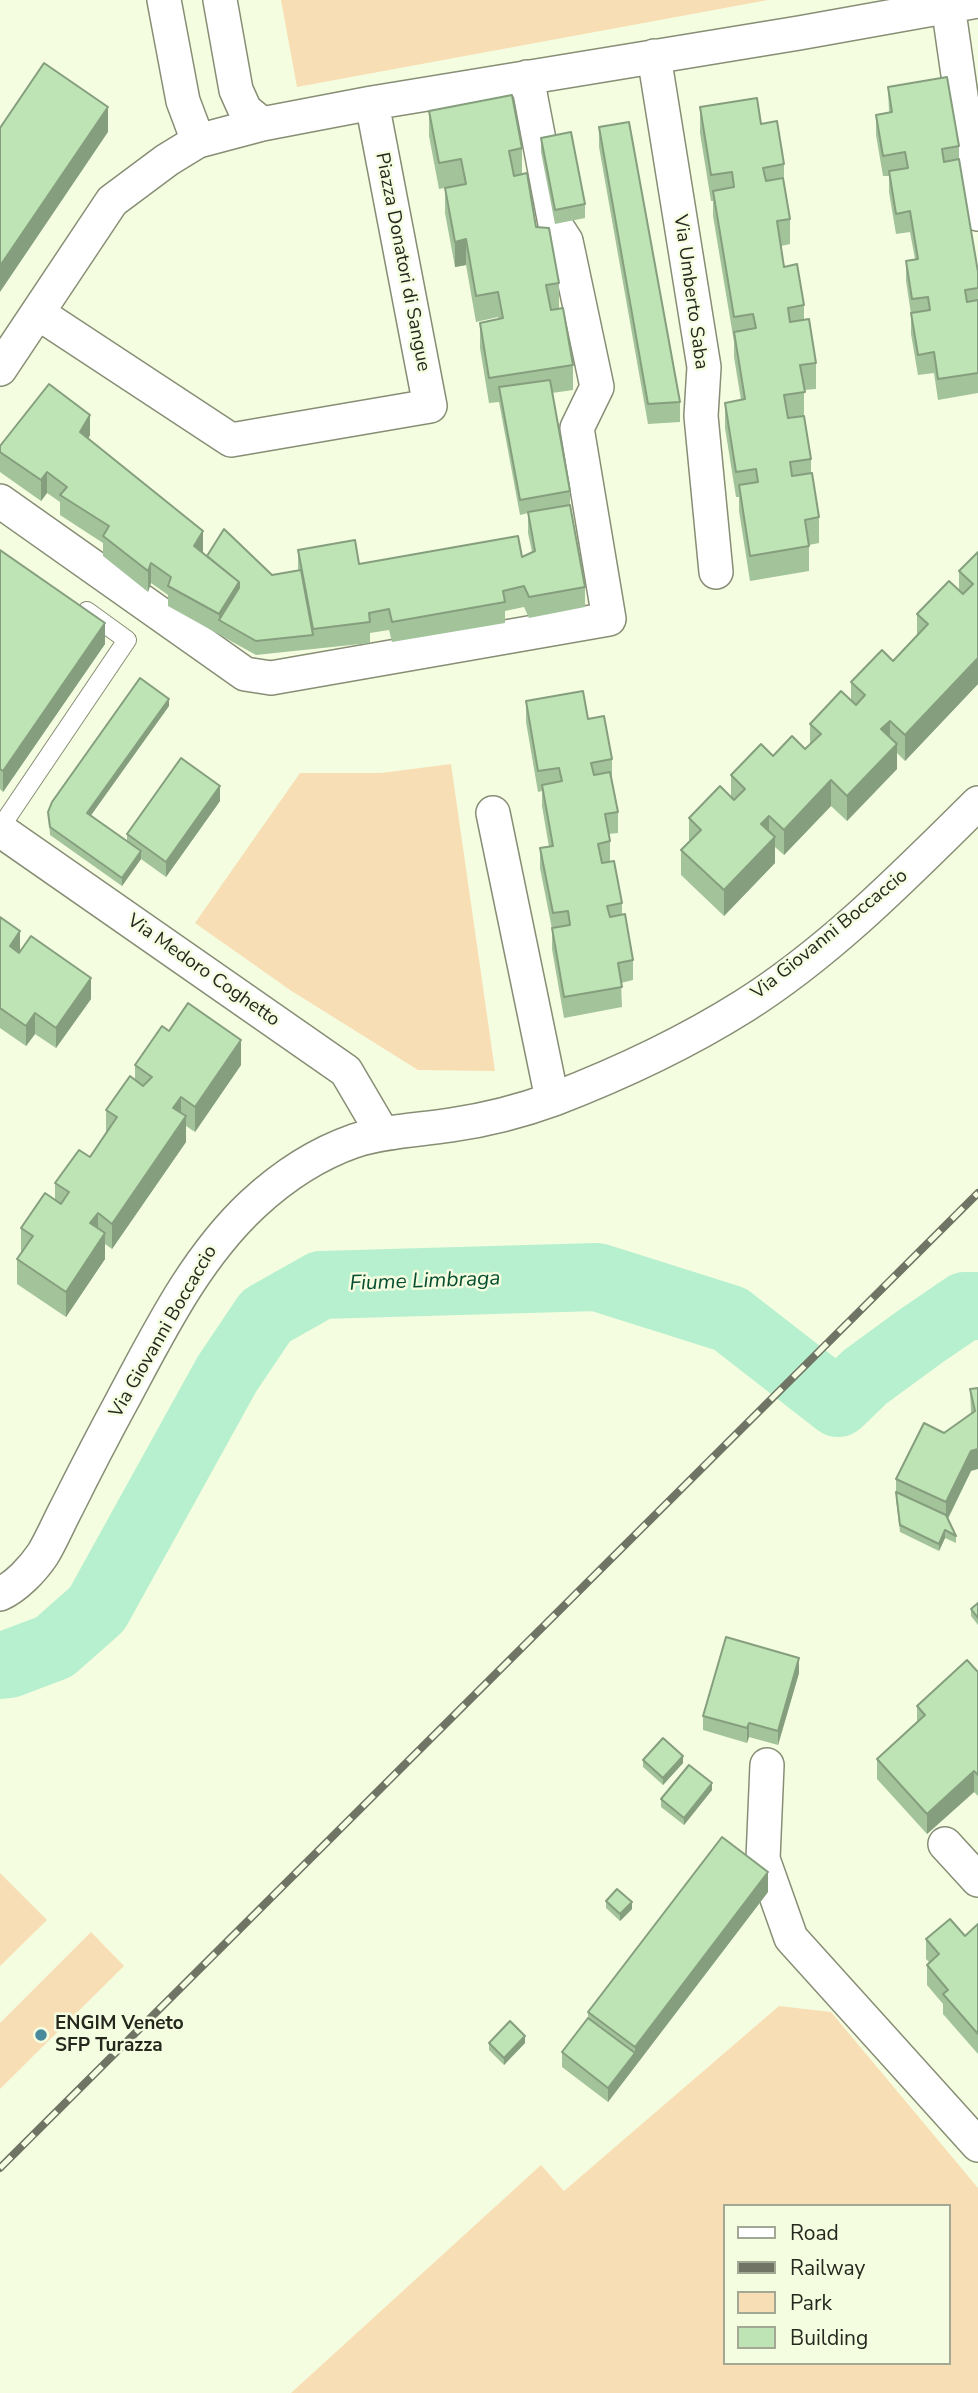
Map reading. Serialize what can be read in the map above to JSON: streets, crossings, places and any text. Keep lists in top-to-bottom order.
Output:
{
  "streets": {
    "street": [
      "Piazza Donatori di Sangue",
      "Via Umberto Saba",
      "Via Giovanni Boccaccio",
      "Via Medoro Coghetto"
    ]
  },
  "crossings": [
    ["Via Giovanni Boccaccio", "Via Medoro Coghetto"]
  ],
  "water": ["Fiume Limbraga"],
  "places": ["ENGIM Veneto SFP Turazza"],
  "legend": [
    "Road",
    "Railway",
    "Park",
    "Building"
  ]
}
